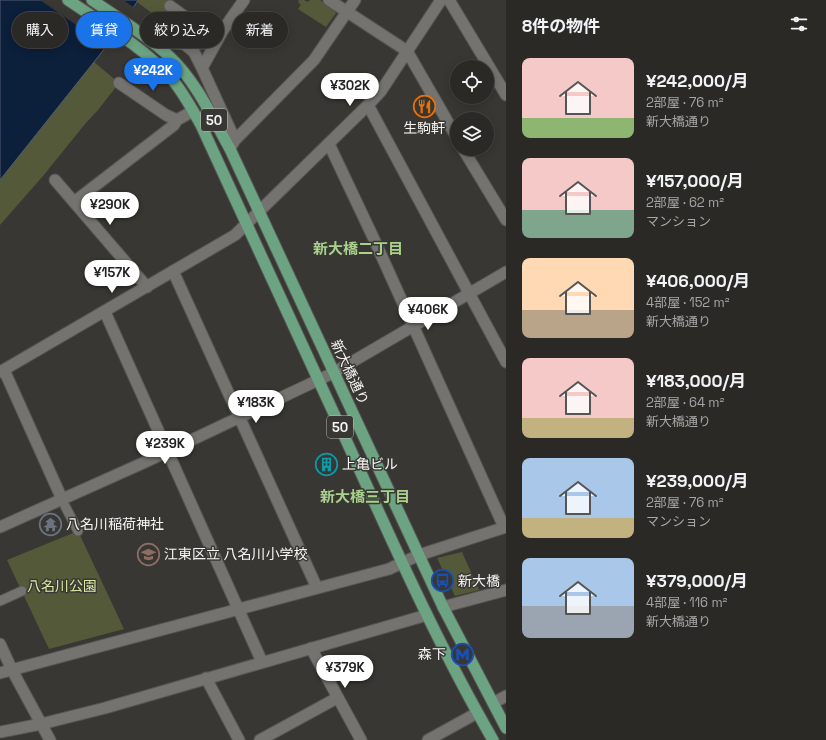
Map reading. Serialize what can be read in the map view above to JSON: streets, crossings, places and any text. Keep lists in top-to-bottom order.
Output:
{
  "streets": {
    "main road": ["50", "新大橋通り"]
  },
  "districts": ["新大橋二丁目", "新大橋三丁目"],
  "parks": ["八名川公園"],
  "places": {
    "restaurant": ["生駒軒"],
    "building": ["上亀ビル"],
    "temple": ["八名川稲荷神社"],
    "school or university": ["江東区立 八名川小学校"],
    "bus stop": ["新大橋"],
    "metro station": ["森下"]
  },
  "page": {
    "heading": "8件の物件",
    "chip": [
      "購入",
      "賃貸",
      "絞り込み",
      "新着"
    ],
    "list": [
      {
        "name": "¥242,000/月",
        "note": "2部屋 · 76 m² · 新大橋通り"
      },
      {
        "name": "¥157,000/月",
        "note": "2部屋 · 62 m² · マンション"
      },
      {
        "name": "¥406,000/月",
        "note": "4部屋 · 152 m² · 新大橋通り"
      },
      {
        "name": "¥183,000/月",
        "note": "2部屋 · 64 m² · 新大橋通り"
      },
      {
        "name": "¥239,000/月",
        "note": "2部屋 · 76 m² · マンション"
      },
      {
        "name": "¥379,000/月",
        "note": "4部屋 · 116 m² · 新大橋通り"
      }
    ],
    "price": [
      "¥242K",
      "¥302K",
      "¥290K",
      "¥157K",
      "¥406K",
      "¥183K",
      "¥239K",
      "¥379K"
    ]
  }
}
